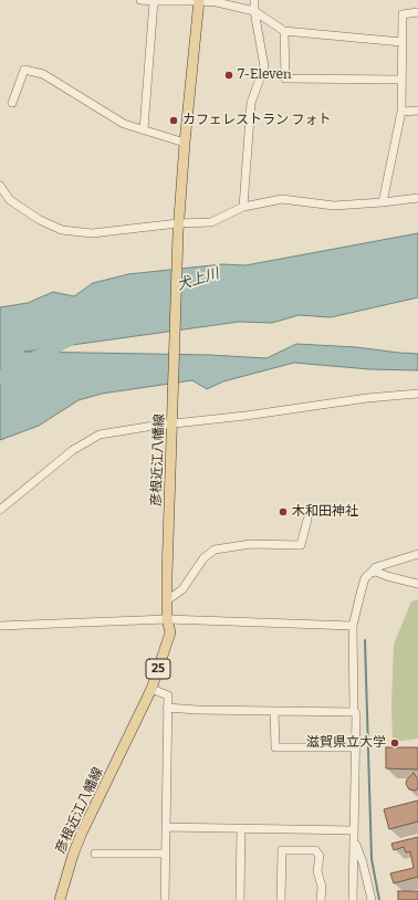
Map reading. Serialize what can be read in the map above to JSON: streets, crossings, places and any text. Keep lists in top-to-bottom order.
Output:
{
  "streets": {
    "main road": ["彦根近江八幡線", "25"]
  },
  "water": ["犬上川"],
  "places": [
    "7-Eleven",
    "カフェレストラン フォト",
    "木和田神社",
    "滋賀県立大学"
  ]
}
